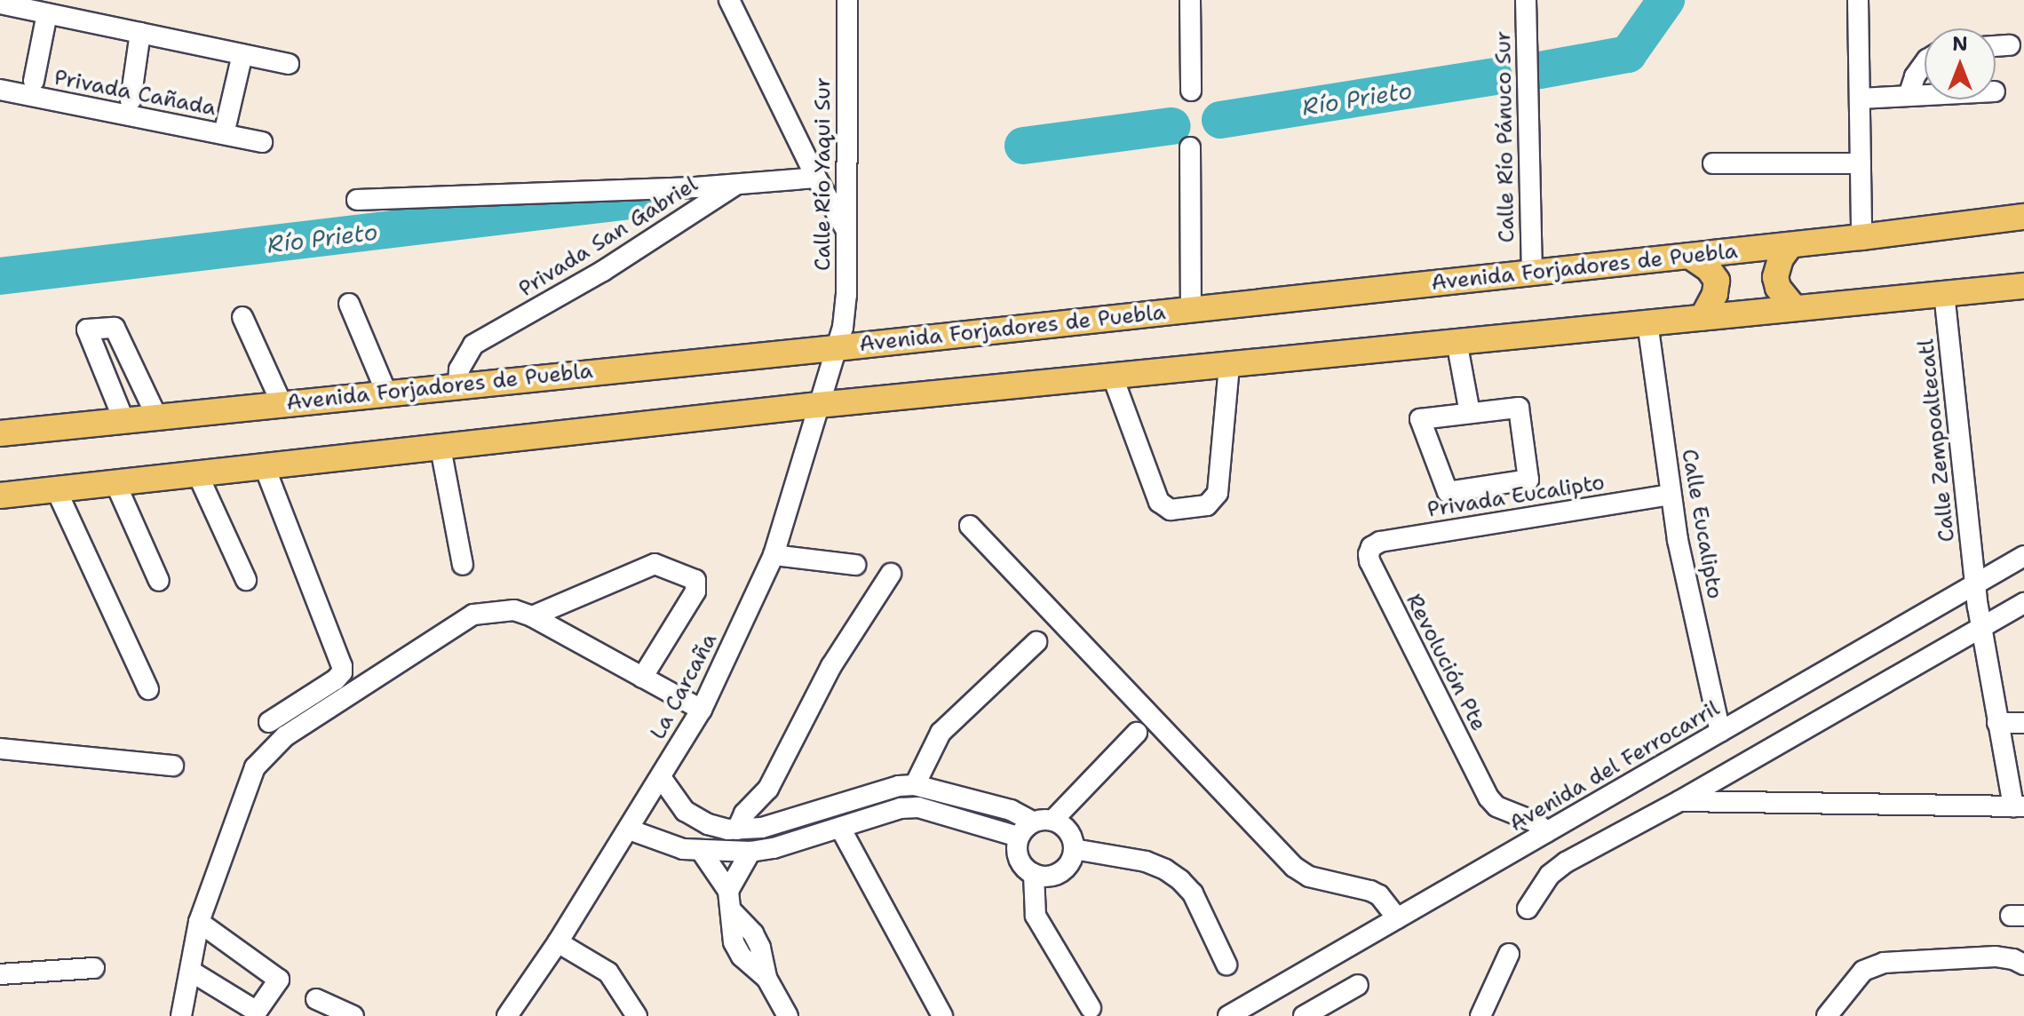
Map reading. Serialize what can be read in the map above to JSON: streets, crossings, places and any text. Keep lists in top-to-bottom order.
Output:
{
  "streets": {
    "main road": ["Avenida Forjadores de Puebla"],
    "street": [
      "Privada Cañada",
      "Calle Río Pánuco Sur",
      "Calle Río Yaqui Sur",
      "Privada San Gabriel",
      "Calle Zempoaltecatl",
      "Privada Eucalipto",
      "Calle Eucalipto",
      "Revolución Pte",
      "La Carcaña",
      "Avenida del Ferrocarril"
    ]
  },
  "crossings": [
    ["Calle Río Pánuco Sur", "Avenida Forjadores de Puebla"],
    ["Calle Río Yaqui Sur", "Avenida Forjadores de Puebla"],
    ["Calle Río Yaqui Sur", "La Carcaña"],
    ["Privada San Gabriel", "Avenida Forjadores de Puebla"],
    ["Avenida Forjadores de Puebla", "La Carcaña"],
    ["Calle Zempoaltecatl", "Avenida del Ferrocarril"],
    ["Privada Eucalipto", "Calle Eucalipto"],
    ["Privada Eucalipto", "Revolución Pte"],
    ["Calle Eucalipto", "Avenida del Ferrocarril"],
    ["Revolución Pte", "Avenida del Ferrocarril"]
  ],
  "water": ["Río Prieto"],
  "north": "top"
}
